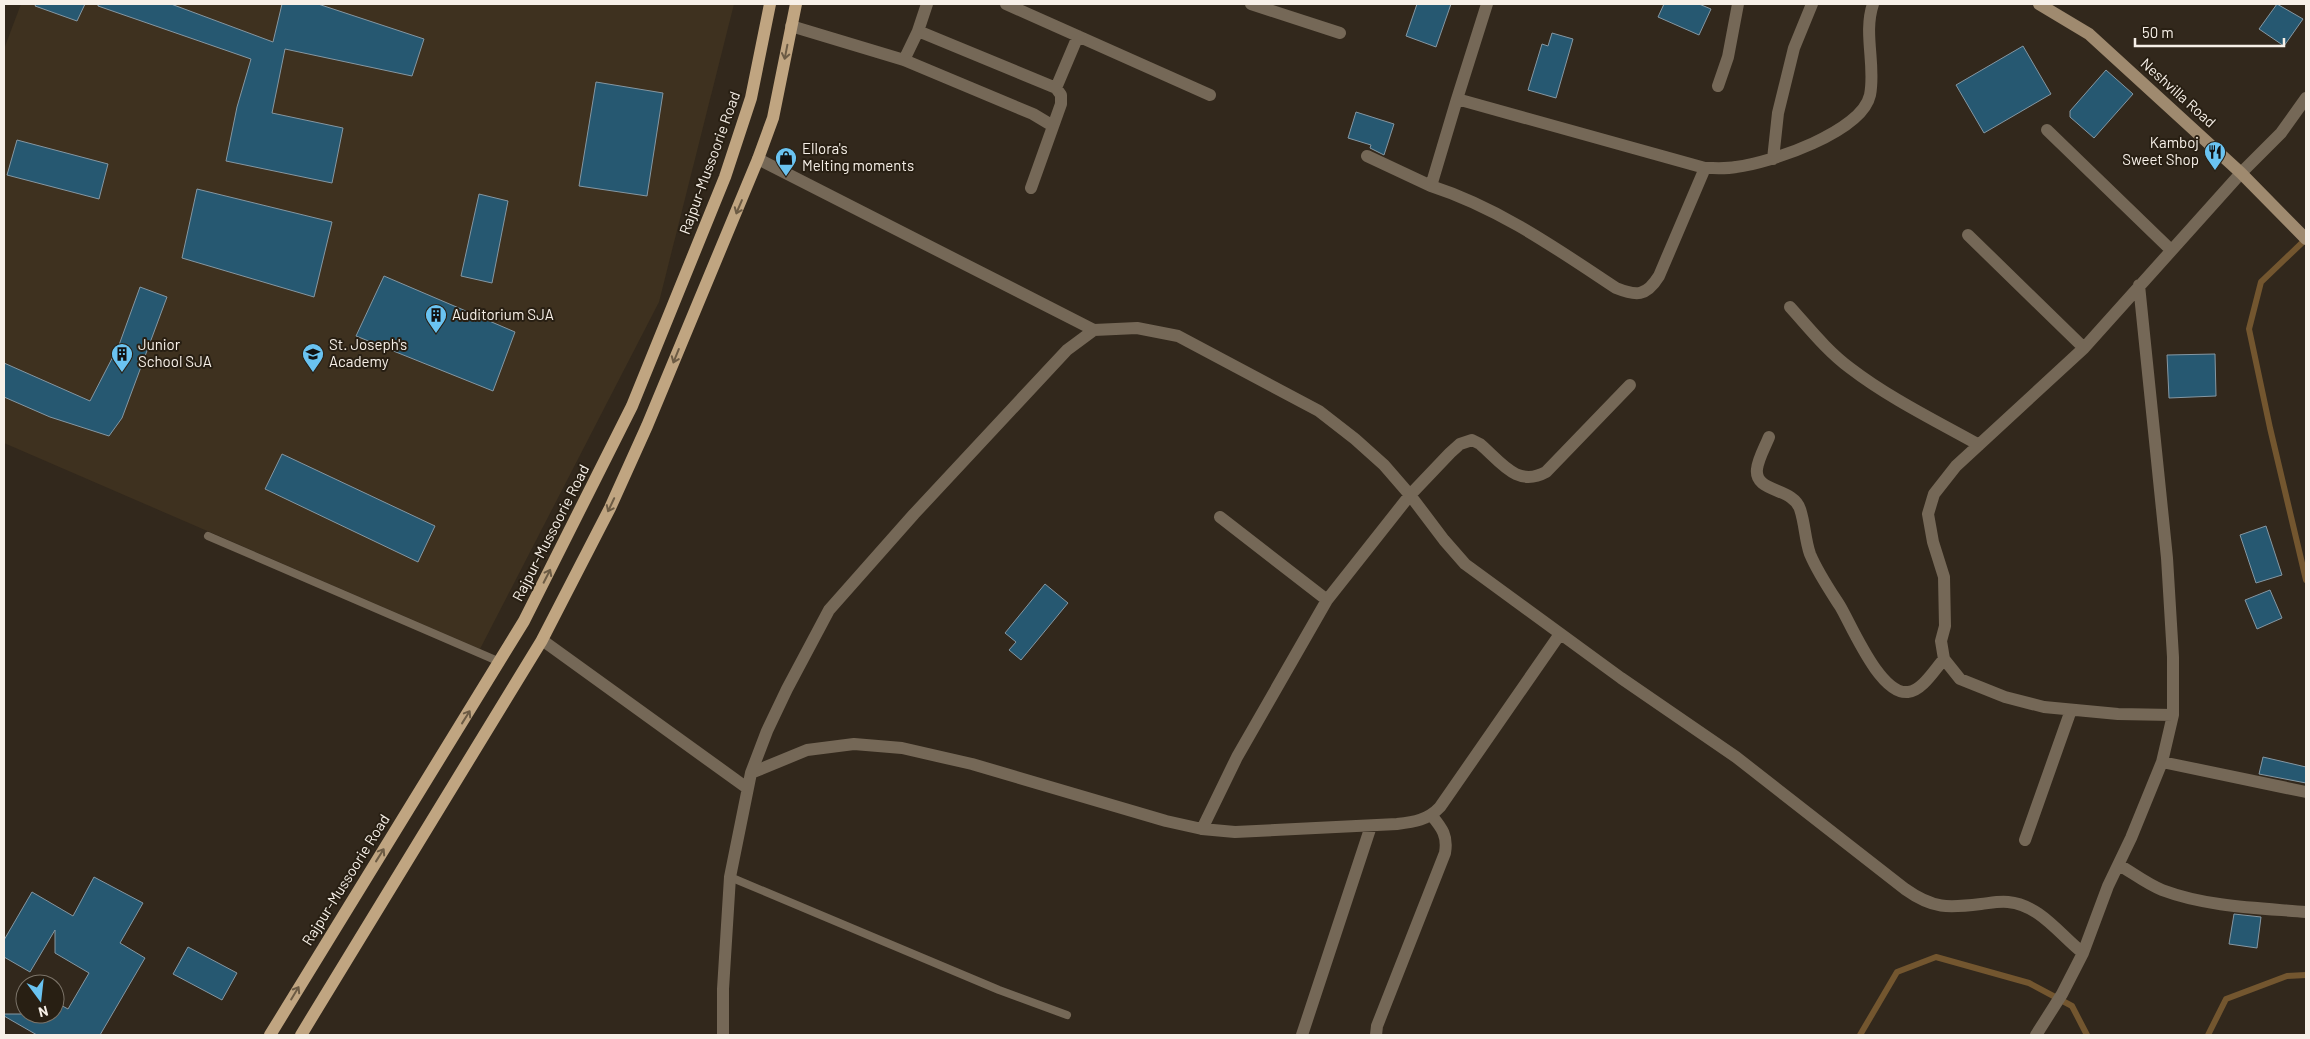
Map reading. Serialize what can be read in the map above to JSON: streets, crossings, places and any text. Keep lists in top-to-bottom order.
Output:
{
  "streets": {
    "main road": ["Rajpur-Mussoorie Road"],
    "street": ["Neshvilla Road"]
  },
  "places": {
    "restaurant": ["Kamboj Sweet Shop"],
    "shop": ["Ellora's Melting moments"],
    "building": ["Auditorium SJA", "Junior School SJA"],
    "school or university": ["St. Joseph's Academy"]
  },
  "scale_bar": "50 m",
  "north": "bottom"
}
